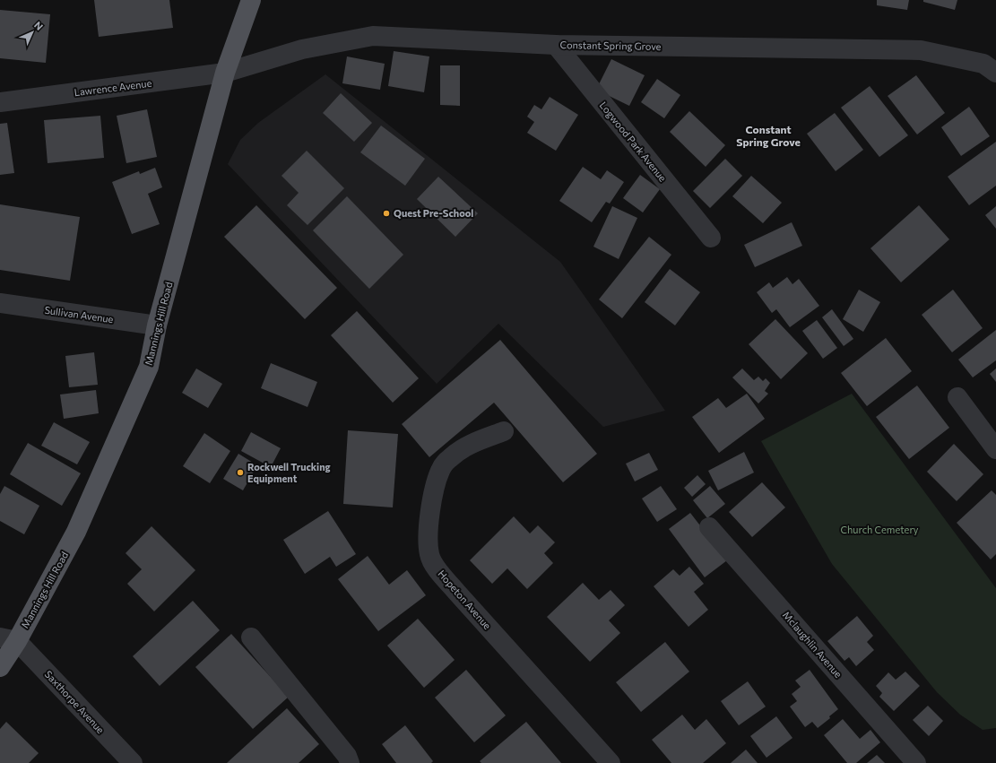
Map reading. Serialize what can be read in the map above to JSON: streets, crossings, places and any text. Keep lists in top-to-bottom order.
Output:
{
  "streets": {
    "main road": ["Mannings Hill Road"],
    "street": [
      "Constant Spring Grove",
      "Lawrence Avenue",
      "Logwood Park Avenue",
      "Sullivan Avenue",
      "Hopeton Avenue",
      "Mclaughlin Avenue",
      "Saxthorpe Avenue"
    ]
  },
  "crossings": [
    ["Constant Spring Grove", "Lawrence Avenue"],
    ["Constant Spring Grove", "Logwood Park Avenue"],
    ["Constant Spring Grove", "Mannings Hill Road"],
    ["Lawrence Avenue", "Mannings Hill Road"],
    ["Sullivan Avenue", "Mannings Hill Road"],
    ["Mannings Hill Road", "Saxthorpe Avenue"]
  ],
  "districts": ["Constant Spring Grove"],
  "parks": ["Church Cemetery"],
  "places": ["Quest Pre-School", "Rockwell Trucking Equipment"],
  "north": "top right"
}
